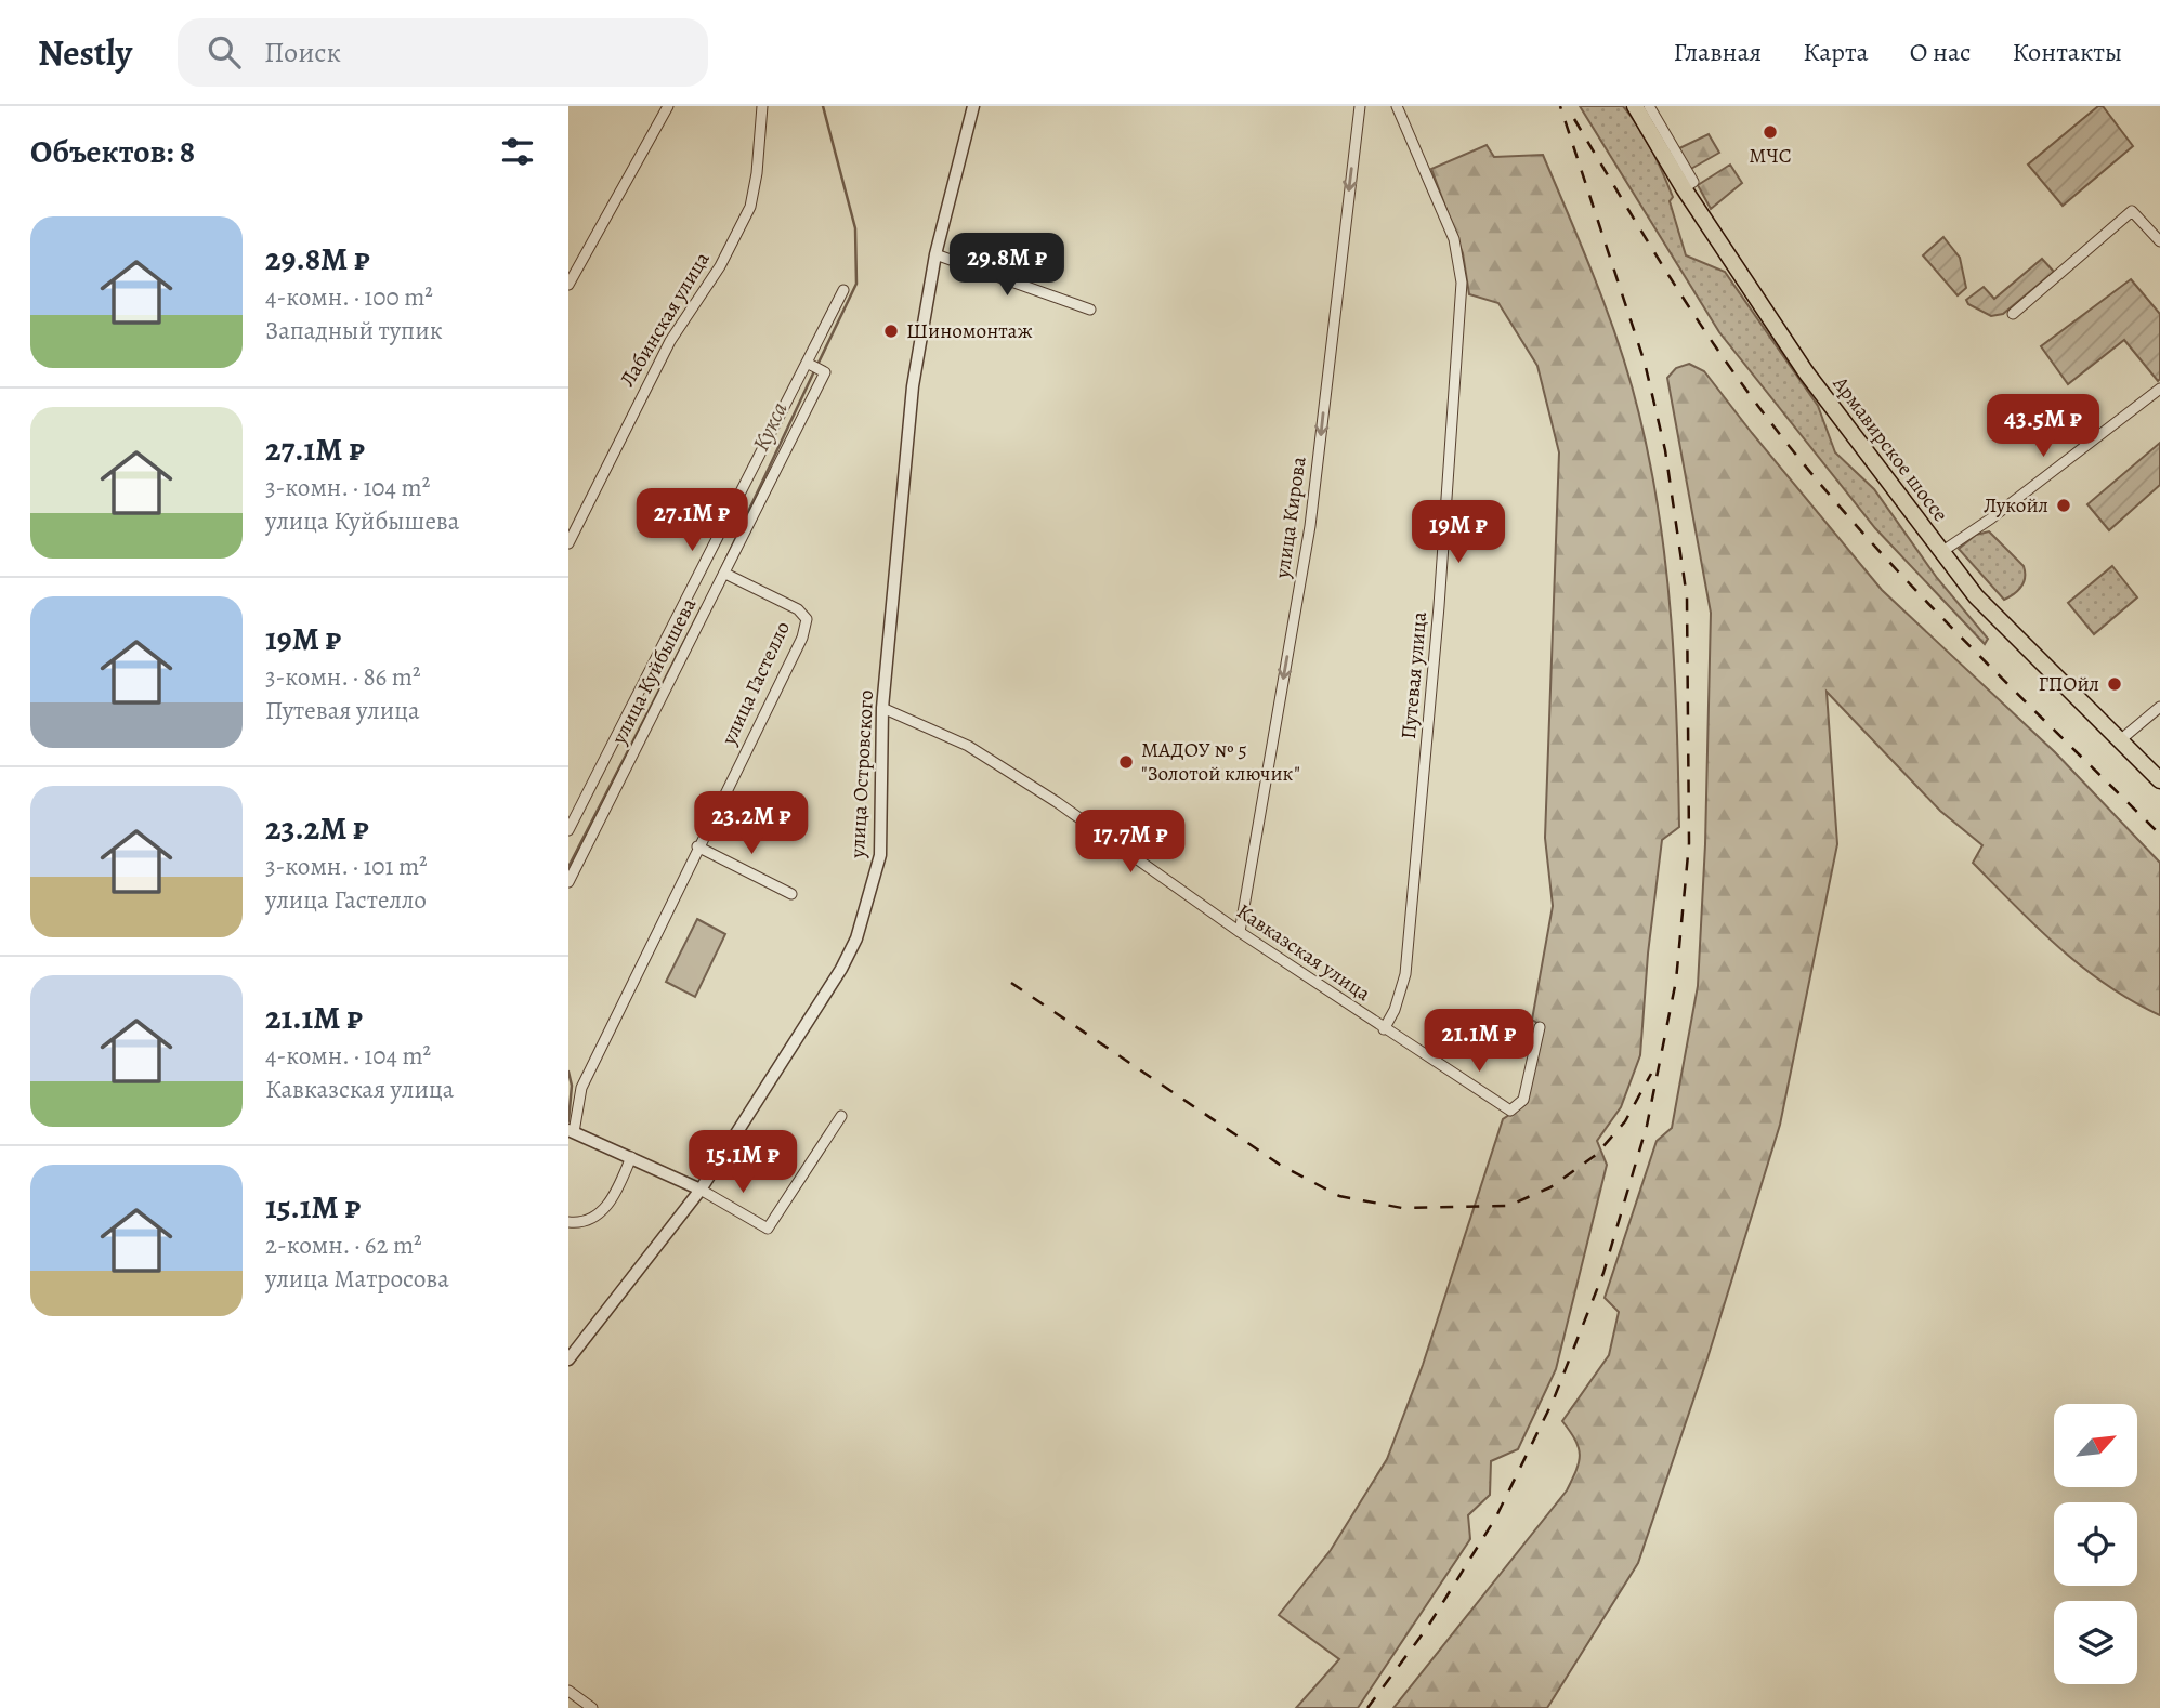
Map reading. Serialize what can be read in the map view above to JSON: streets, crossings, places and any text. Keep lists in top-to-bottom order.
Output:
{
  "streets": {
    "main road": ["Армавирское шоссе"],
    "street": [
      "Лабинская улица",
      "улица Кирова",
      "улица Куйбышева",
      "Путевая улица",
      "улица Гастелло",
      "улица Островского",
      "Кавказская улица"
    ]
  },
  "crossings": [
    ["улица Кирова", "Кавказская улица"],
    ["улица Куйбышева", "улица Гастелло"],
    ["Путевая улица", "Кавказская улица"],
    ["улица Островского", "Кавказская улица"]
  ],
  "one_way": ["улица Кирова"],
  "water": ["Кукса"],
  "places": [
    "МЧС",
    "Шиномонтаж",
    "Лукойл",
    "ГПОйл",
    "МАДОУ № 5 \"Золотой ключик\""
  ],
  "north": "top right",
  "page": {
    "header": "Nestly",
    "search": "Поиск",
    "nav": [
      "Главная",
      "Карта",
      "О нас",
      "Контакты"
    ],
    "heading": "Объектов: 8",
    "list": [
      {
        "name": "29.8M ₽",
        "note": "4-комн. · 100 m² · Западный тупик"
      },
      {
        "name": "27.1M ₽",
        "note": "3-комн. · 104 m² · улица Куйбышева"
      },
      {
        "name": "19M ₽",
        "note": "3-комн. · 86 m² · Путевая улица"
      },
      {
        "name": "23.2M ₽",
        "note": "3-комн. · 101 m² · улица Гастелло"
      },
      {
        "name": "21.1M ₽",
        "note": "4-комн. · 104 m² · Кавказская улица"
      },
      {
        "name": "15.1M ₽",
        "note": "2-комн. · 62 m² · улица Матросова"
      }
    ],
    "price": [
      "29.8M ₽",
      "43.5M ₽",
      "27.1M ₽",
      "19M ₽",
      "23.2M ₽",
      "17.7M ₽",
      "21.1M ₽",
      "15.1M ₽"
    ]
  }
}
